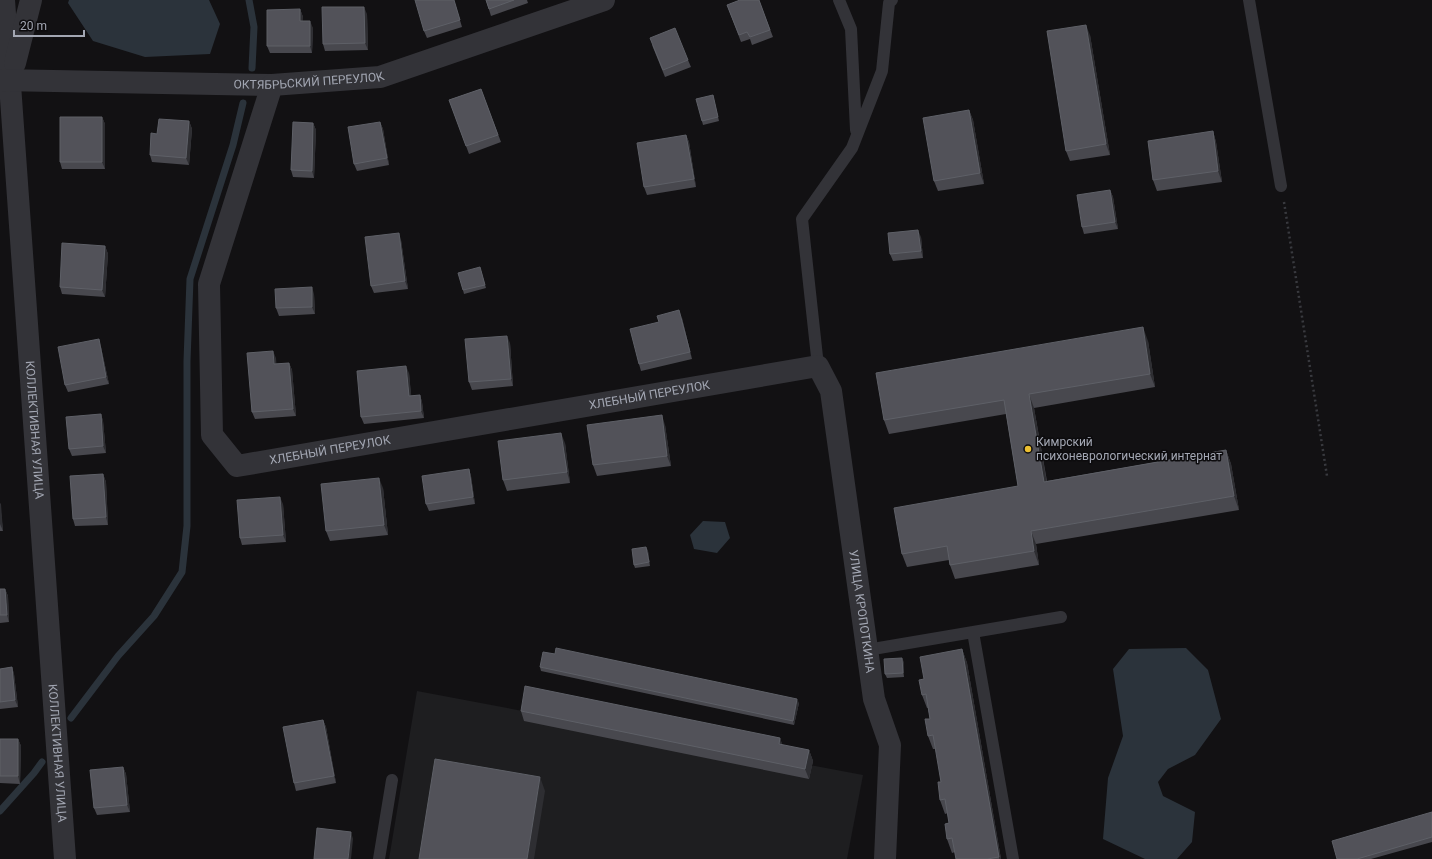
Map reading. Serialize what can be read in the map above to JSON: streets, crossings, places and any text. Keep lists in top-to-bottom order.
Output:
{
  "streets": {
    "street": [
      "ОКТЯБРЬСКИЙ ПЕРЕУЛОК",
      "ХЛЕБНЫЙ ПЕРЕУЛОК",
      "КОЛЛЕКТИВНАЯ УЛИЦА",
      "УЛИЦА КРОПОТКИНА"
    ]
  },
  "crossings": [
    ["ОКТЯБРЬСКИЙ ПЕРЕУЛОК", "ХЛЕБНЫЙ ПЕРЕУЛОК"],
    ["ОКТЯБРЬСКИЙ ПЕРЕУЛОК", "КОЛЛЕКТИВНАЯ УЛИЦА"],
    ["ХЛЕБНЫЙ ПЕРЕУЛОК", "УЛИЦА КРОПОТКИНА"]
  ],
  "places": ["Кимрский психоневрологический интернат"],
  "scale_bar": "20 m"
}
